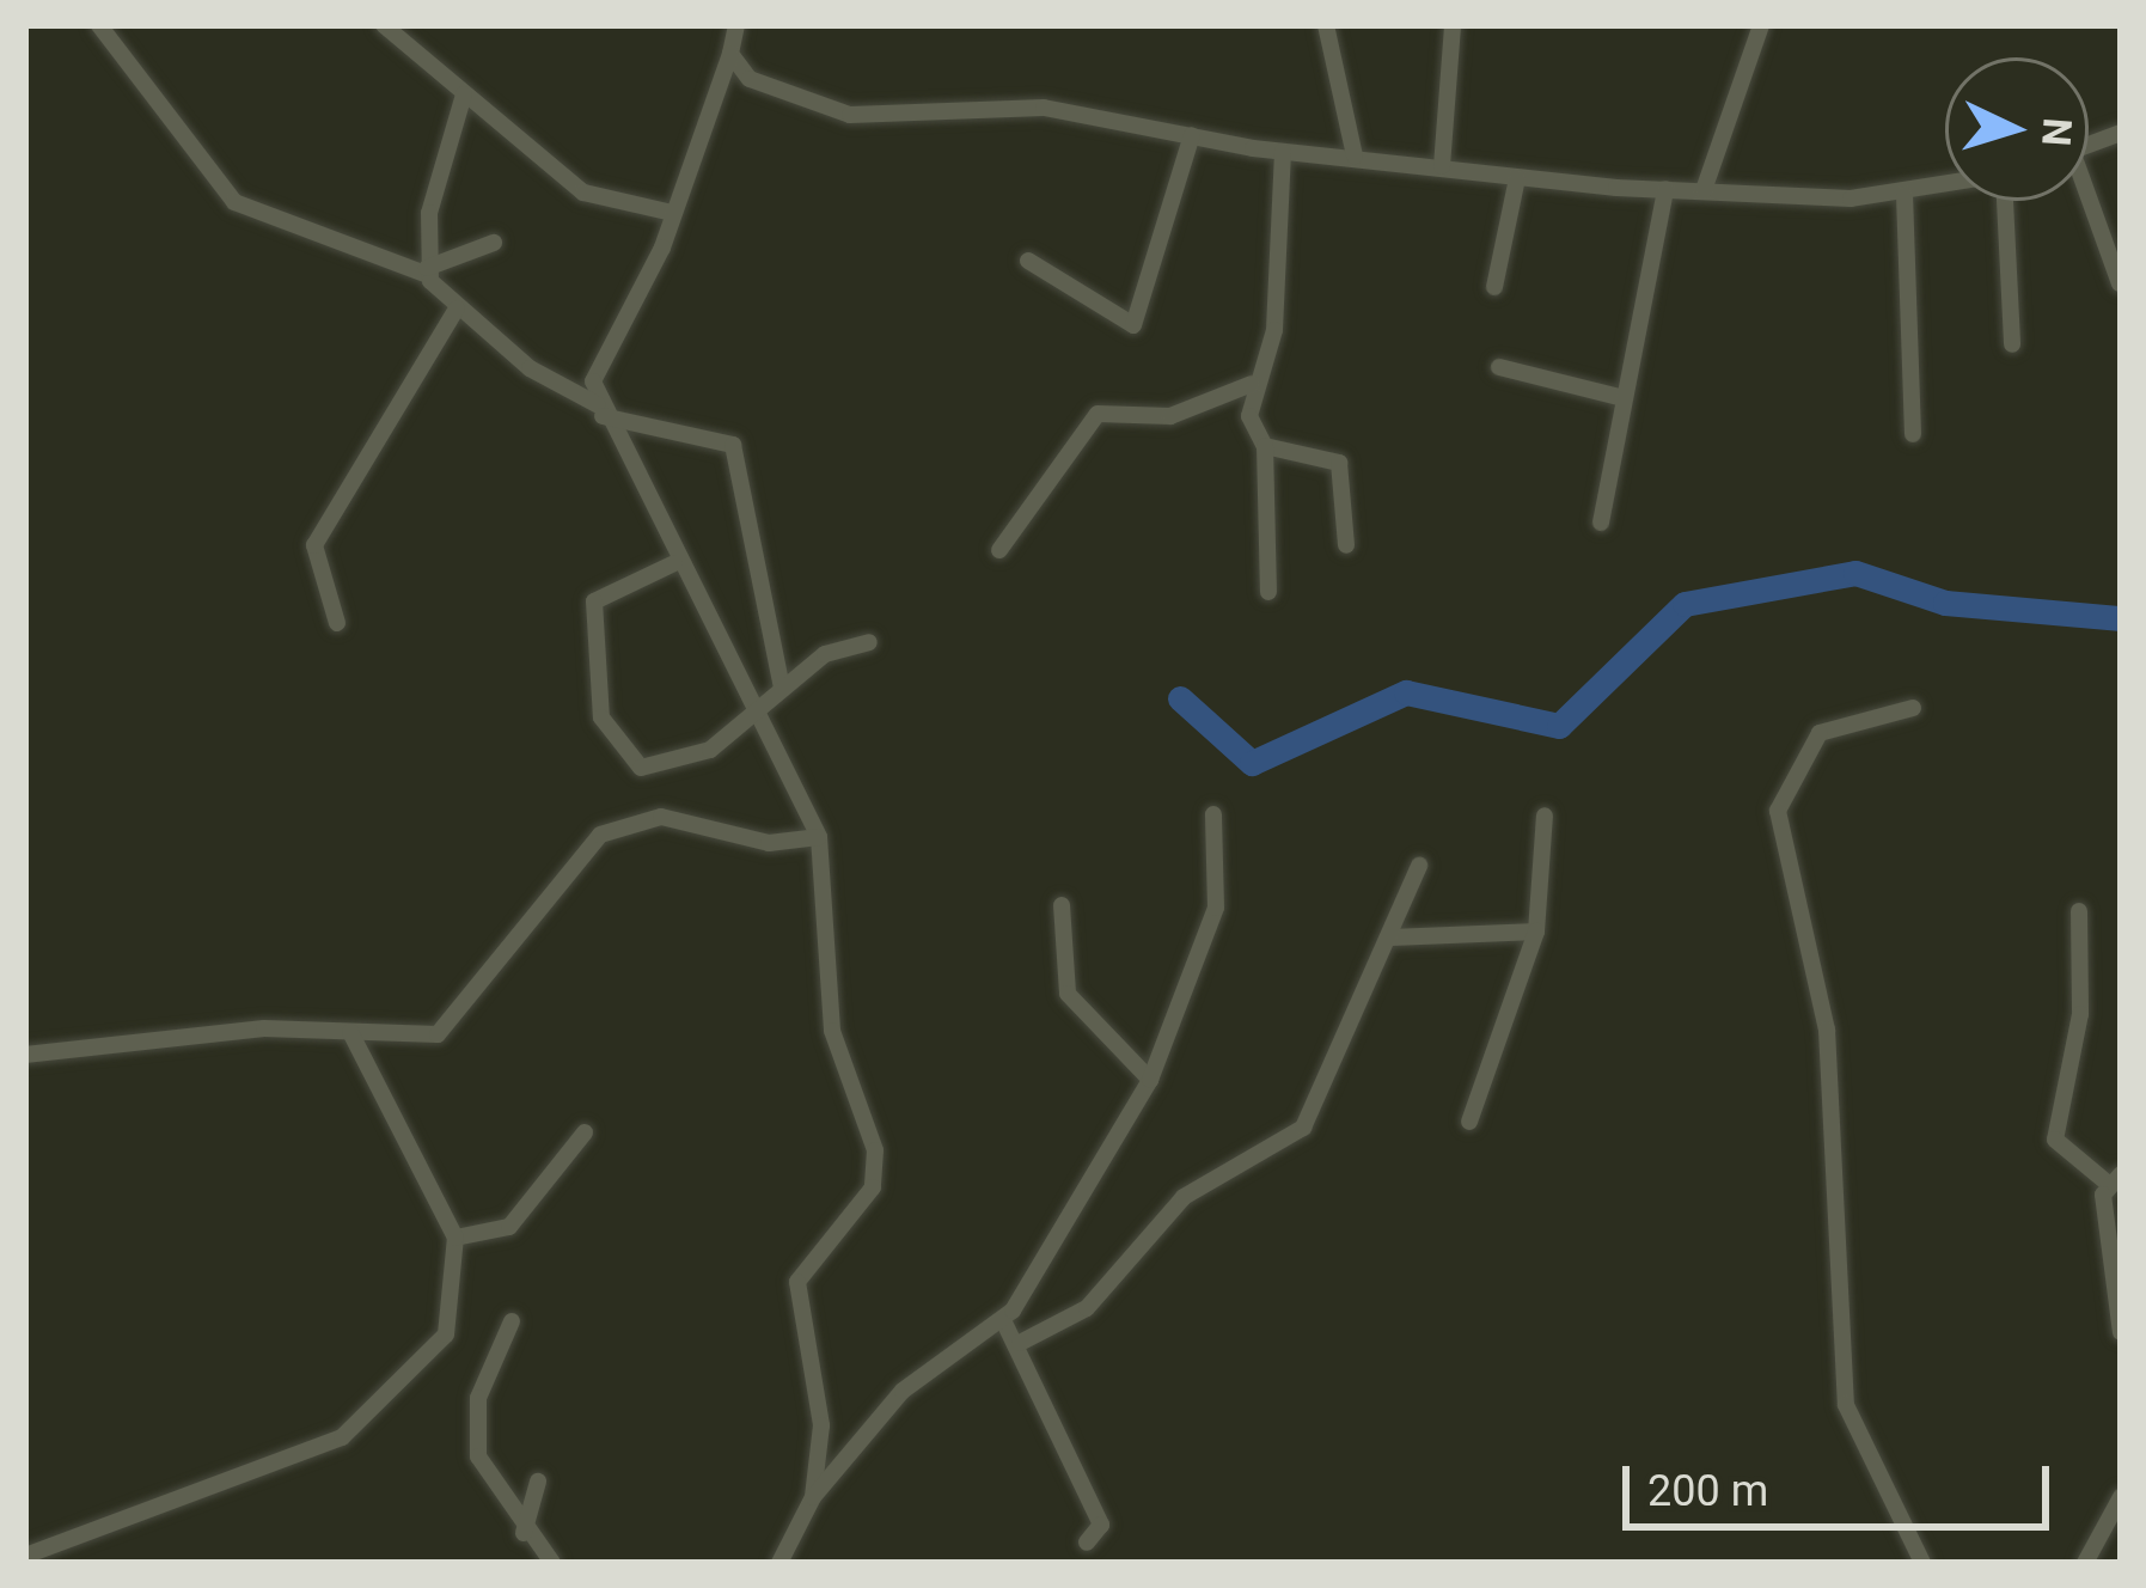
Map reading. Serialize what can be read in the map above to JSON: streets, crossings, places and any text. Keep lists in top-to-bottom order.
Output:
{
  "scale_bar": "200 m",
  "north": "right"
}
